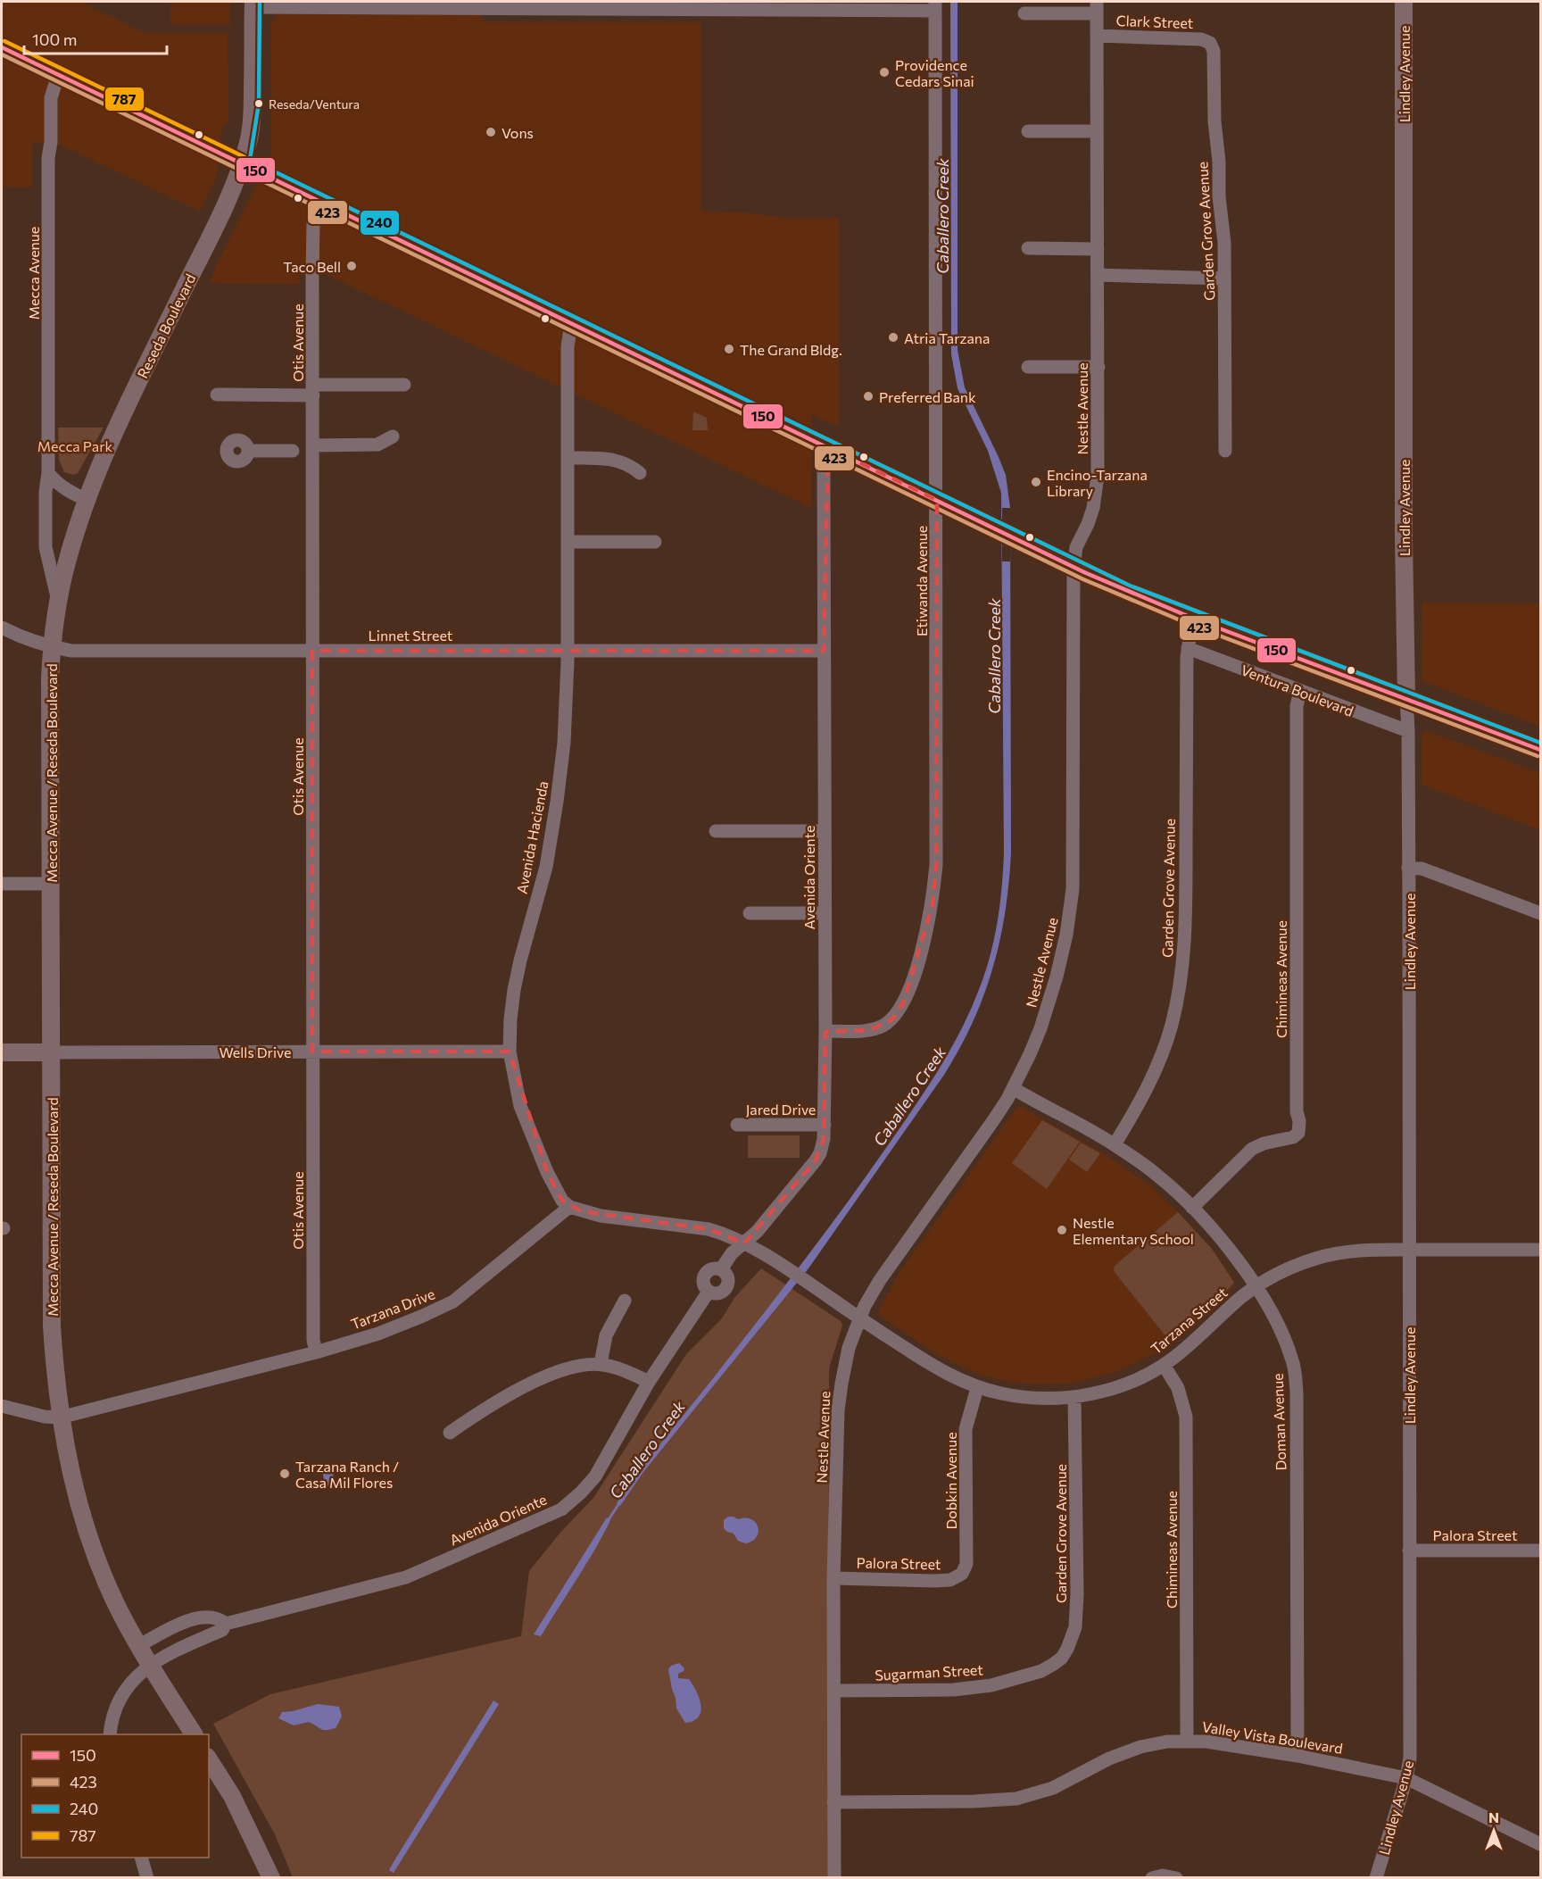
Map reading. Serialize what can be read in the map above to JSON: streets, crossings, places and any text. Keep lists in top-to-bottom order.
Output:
{
  "streets": {
    "main road": [
      "Lindley Avenue",
      "Reseda Boulevard",
      "Ventura Boulevard",
      "Mecca Avenue / Reseda Boulevard",
      "Wells Drive"
    ],
    "street": [
      "Clark Street",
      "Garden Grove Avenue",
      "Mecca Avenue",
      "Otis Avenue",
      "Nestle Avenue",
      "Etiwanda Avenue",
      "Linnet Street",
      "Avenida Hacienda",
      "Avenida Oriente",
      "Chimineas Avenue",
      "Jared Drive",
      "Tarzana Drive",
      "Tarzana Street",
      "Doman Avenue",
      "Dobkin Avenue",
      "Palora Street",
      "Sugarman Street",
      "Valley Vista Boulevard"
    ]
  },
  "crossings": [
    ["Clark Street", "Garden Grove Avenue"],
    ["Clark Street", "Nestle Avenue"],
    ["Lindley Avenue", "Ventura Boulevard"],
    ["Lindley Avenue", "Tarzana Street"],
    ["Lindley Avenue", "Palora Street"],
    ["Lindley Avenue", "Valley Vista Boulevard"],
    ["Garden Grove Avenue", "Ventura Boulevard"],
    ["Garden Grove Avenue", "Tarzana Street"],
    ["Garden Grove Avenue", "Doman Avenue"],
    ["Garden Grove Avenue", "Sugarman Street"],
    ["Mecca Avenue", "Reseda Boulevard"],
    ["Mecca Avenue", "Ventura Boulevard"],
    ["Reseda Boulevard", "Linnet Street"],
    ["Reseda Boulevard", "Ventura Boulevard"],
    ["Reseda Boulevard", "Mecca Avenue / Reseda Boulevard"],
    ["Otis Avenue", "Linnet Street"],
    ["Otis Avenue", "Ventura Boulevard"],
    ["Otis Avenue", "Wells Drive"],
    ["Otis Avenue", "Tarzana Drive"],
    ["Nestle Avenue", "Ventura Boulevard"],
    ["Nestle Avenue", "Tarzana Street"],
    ["Nestle Avenue", "Doman Avenue"],
    ["Nestle Avenue", "Palora Street"],
    ["Nestle Avenue", "Sugarman Street"],
    ["Nestle Avenue", "Valley Vista Boulevard"],
    ["Etiwanda Avenue", "Ventura Boulevard"],
    ["Etiwanda Avenue", "Avenida Oriente"],
    ["Linnet Street", "Mecca Avenue / Reseda Boulevard"],
    ["Linnet Street", "Avenida Hacienda"],
    ["Linnet Street", "Avenida Oriente"],
    ["Ventura Boulevard", "Avenida Hacienda"],
    ["Ventura Boulevard", "Avenida Oriente"],
    ["Ventura Boulevard", "Chimineas Avenue"],
    ["Mecca Avenue / Reseda Boulevard", "Avenida Oriente"],
    ["Mecca Avenue / Reseda Boulevard", "Wells Drive"],
    ["Mecca Avenue / Reseda Boulevard", "Tarzana Drive"],
    ["Avenida Hacienda", "Wells Drive"],
    ["Avenida Hacienda", "Tarzana Drive"],
    ["Avenida Oriente", "Jared Drive"],
    ["Avenida Oriente", "Tarzana Street"],
    ["Chimineas Avenue", "Tarzana Street"],
    ["Chimineas Avenue", "Doman Avenue"],
    ["Chimineas Avenue", "Valley Vista Boulevard"],
    ["Tarzana Street", "Doman Avenue"],
    ["Tarzana Street", "Dobkin Avenue"],
    ["Doman Avenue", "Valley Vista Boulevard"],
    ["Dobkin Avenue", "Palora Street"]
  ],
  "water": ["Caballero Creek"],
  "parks": ["Mecca Park"],
  "places": [
    "Providence Cedars Sinai",
    "Reseda/Ventura",
    "Vons",
    "Taco Bell",
    "Atria Tarzana",
    "The Grand Bldg.",
    "Preferred Bank",
    "Encino-Tarzana Library",
    "Nestle Elementary School",
    "Tarzana Ranch / Casa Mil Flores"
  ],
  "lines": [
    "transit line 240",
    "transit line 787",
    "transit line 150",
    "transit line 423"
  ],
  "legend": [
    "150",
    "423",
    "240",
    "787"
  ],
  "scale_bar": "100 m",
  "north": "top"
}
